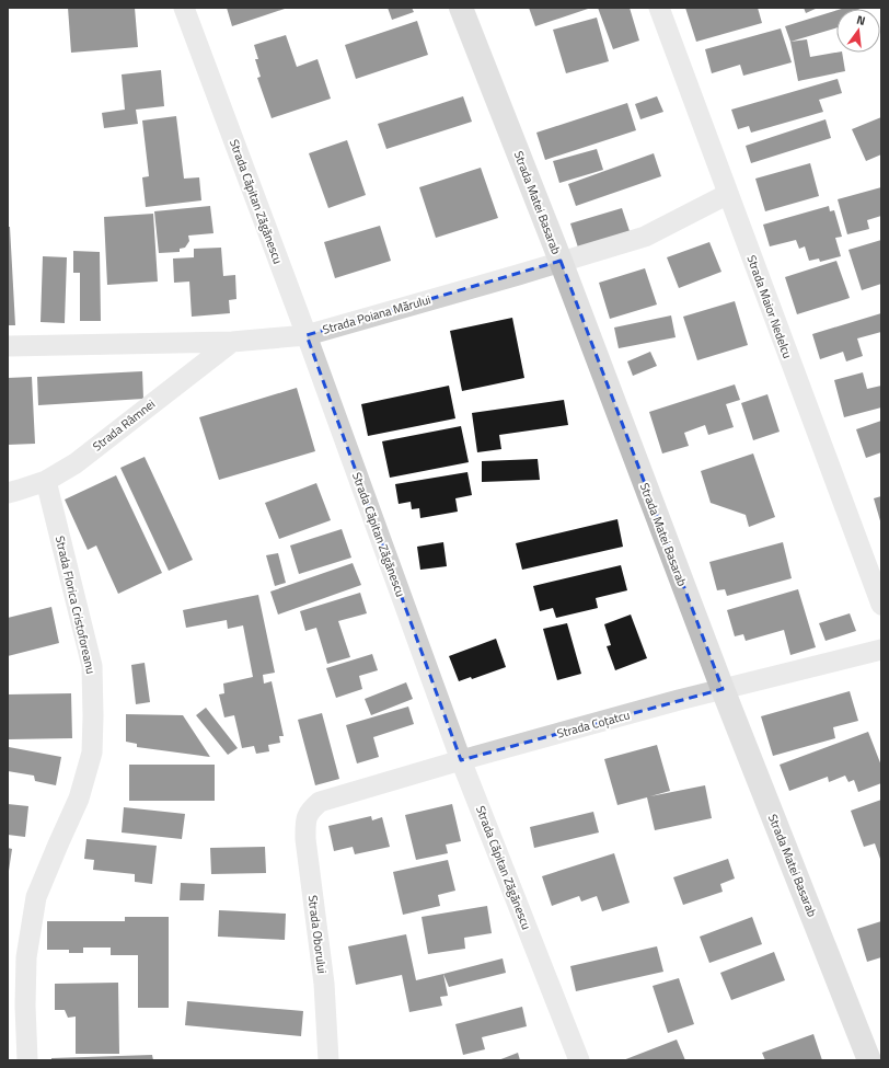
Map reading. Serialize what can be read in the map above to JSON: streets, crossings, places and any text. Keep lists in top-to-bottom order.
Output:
{
  "streets": {
    "street": [
      "Strada Căpitan Zăgănescu",
      "Strada Matei Basarab",
      "Strada Maior Nedelcu",
      "Strada Poiana Mărului",
      "Strada Râmnei",
      "Strada Florica Cristoforeanu",
      "Strada Coțatcu",
      "Strada Oborului"
    ]
  },
  "crossings": [
    ["Strada Căpitan Zăgănescu", "Strada Poiana Mărului"],
    ["Strada Căpitan Zăgănescu", "Strada Coțatcu"],
    ["Strada Matei Basarab", "Strada Poiana Mărului"],
    ["Strada Matei Basarab", "Strada Coțatcu"],
    ["Strada Maior Nedelcu", "Strada Poiana Mărului"],
    ["Strada Poiana Mărului", "Strada Râmnei"],
    ["Strada Râmnei", "Strada Florica Cristoforeanu"],
    ["Strada Coțatcu", "Strada Oborului"]
  ],
  "north": "top"
}
